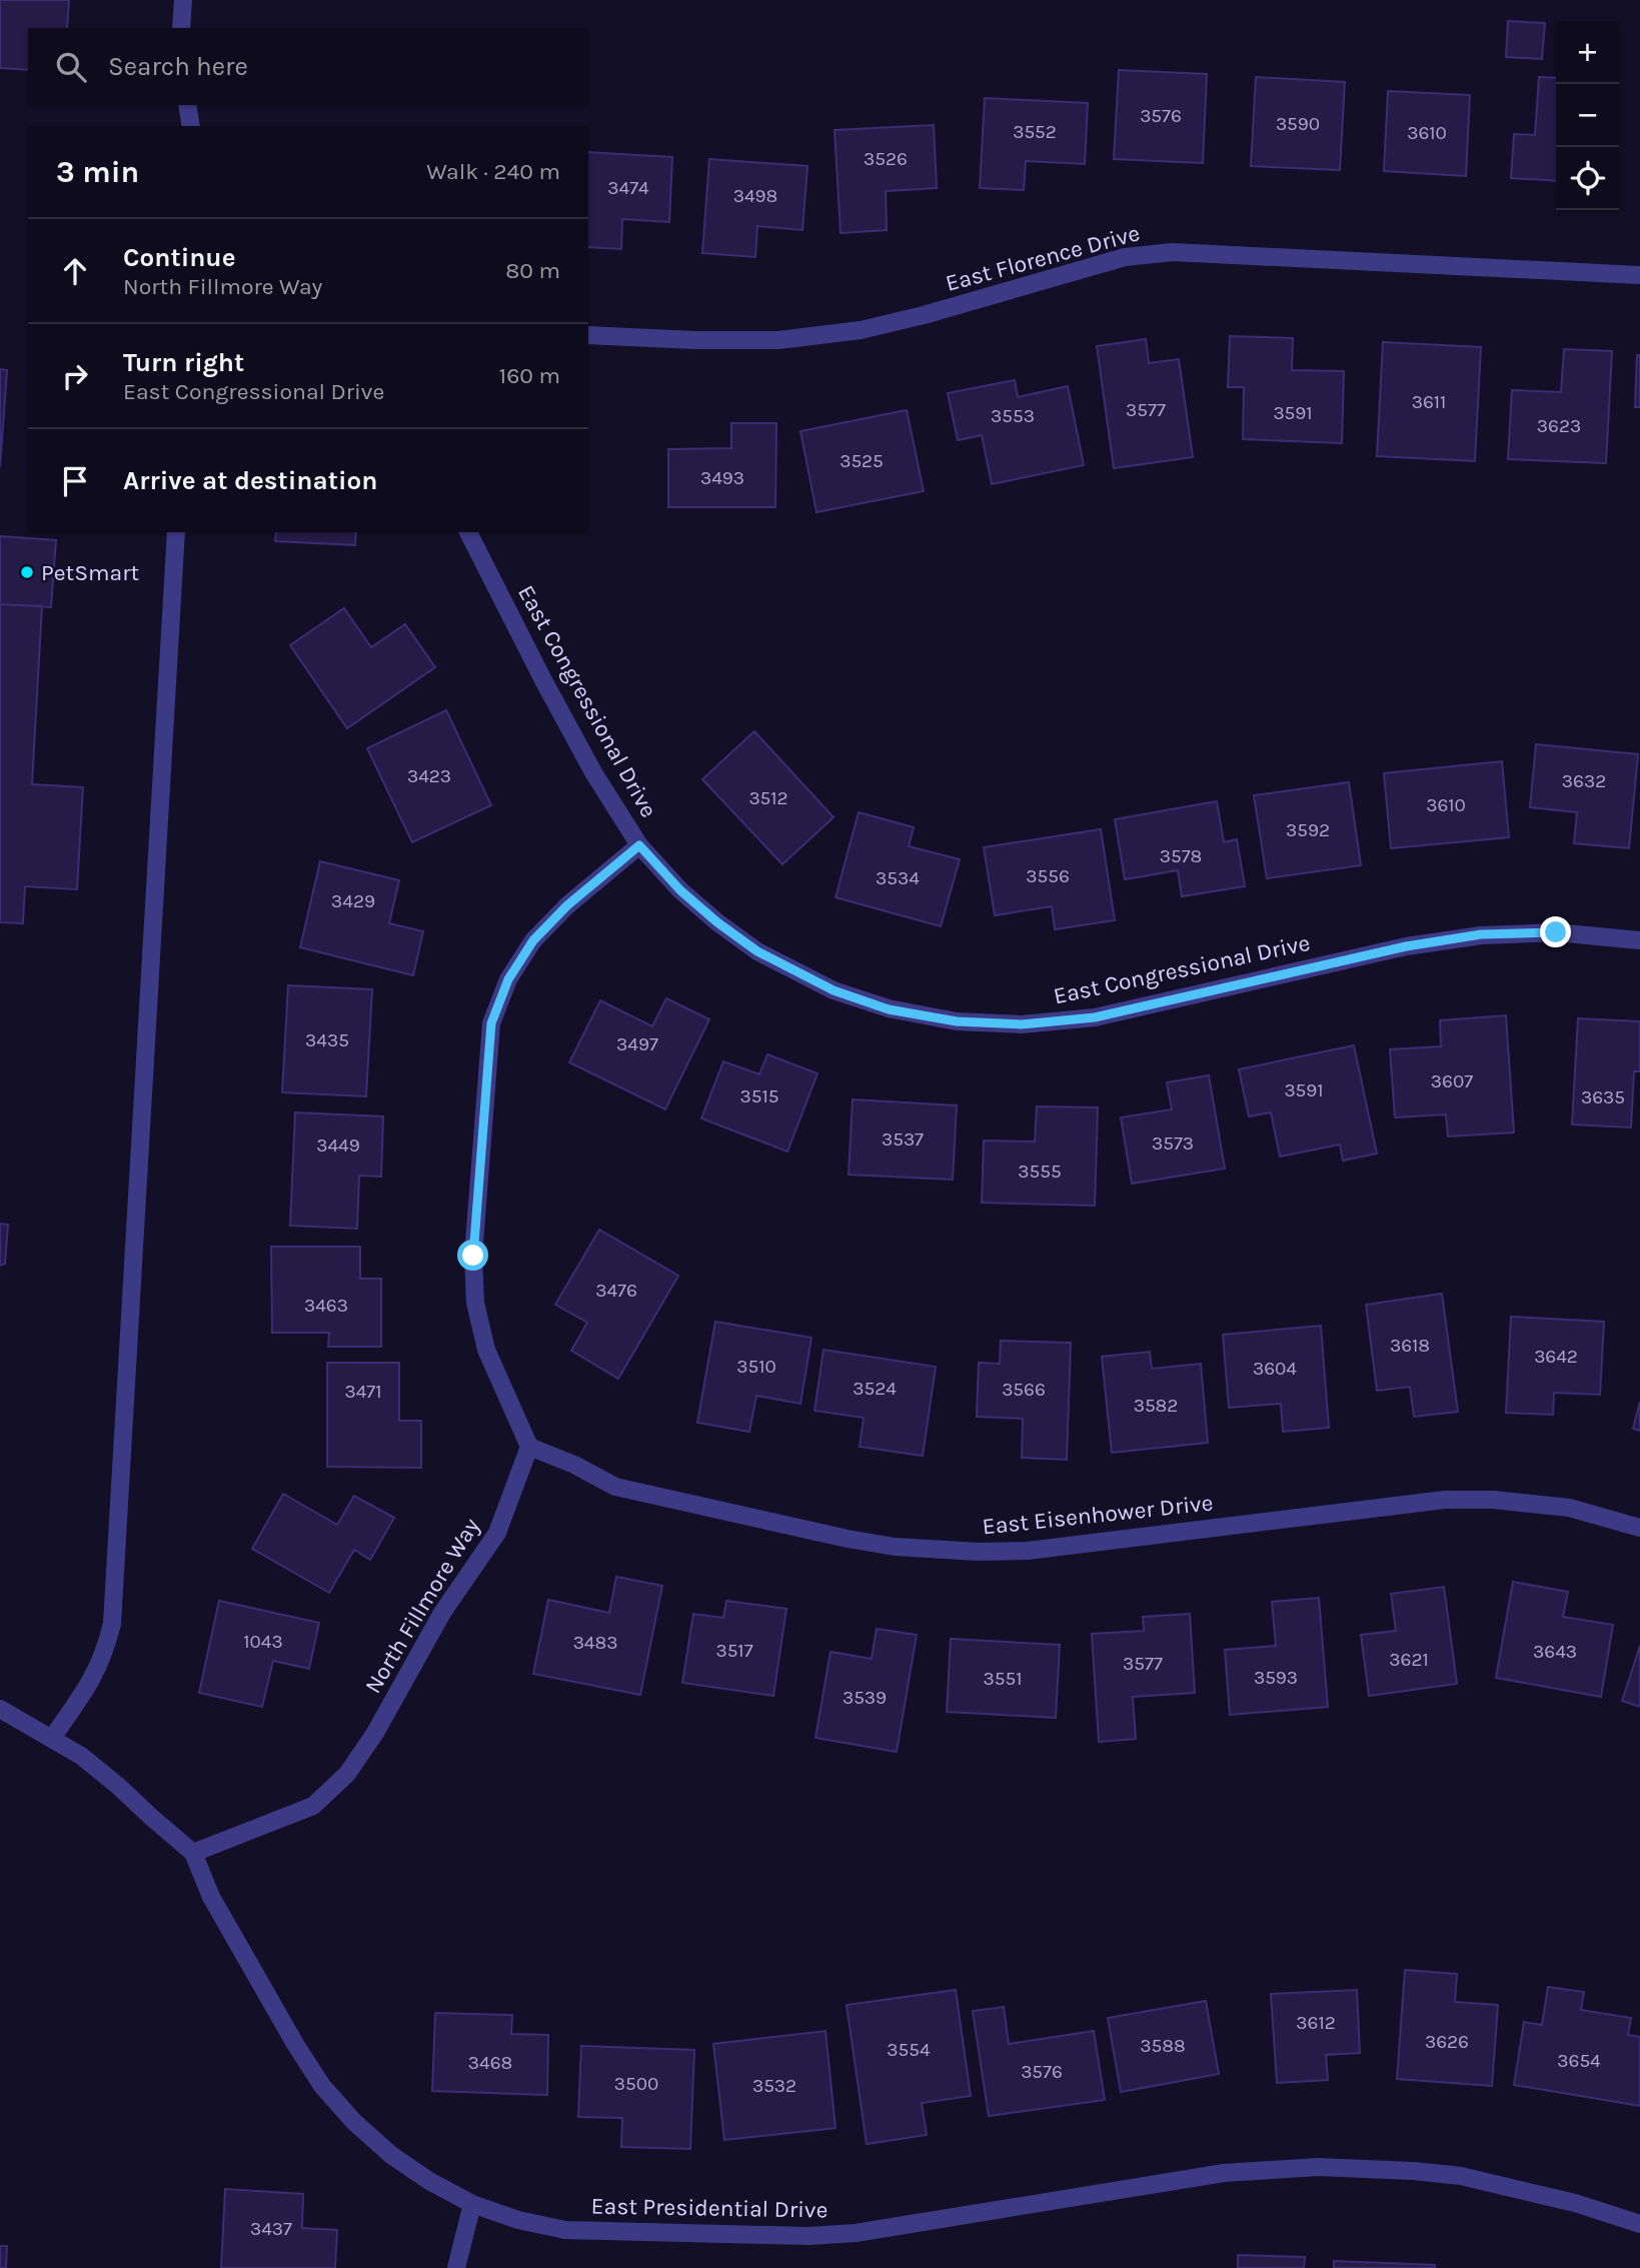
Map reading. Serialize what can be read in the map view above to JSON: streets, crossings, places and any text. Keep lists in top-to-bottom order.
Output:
{
  "streets": {
    "street": [
      "East Florence Drive",
      "East Congressional Drive",
      "East Eisenhower Drive",
      "North Fillmore Way",
      "East Presidential Drive"
    ]
  },
  "crossings": [
    ["East Eisenhower Drive", "North Fillmore Way"],
    ["North Fillmore Way", "East Presidential Drive"]
  ],
  "places": ["PetSmart"],
  "house_numbers": [
    "3576",
    "3590",
    "3552",
    "3610",
    "3526",
    "3474",
    "3498",
    "3611",
    "3577",
    "3591",
    "3553",
    "3623",
    "3525",
    "3493",
    "3423",
    "3632",
    "3512",
    "3610",
    "3592",
    "3578",
    "3556",
    "3534",
    "3429",
    "3435",
    "3497",
    "3607",
    "3591",
    "3515",
    "3635",
    "3537",
    "3573",
    "3449",
    "3555",
    "3476",
    "3463",
    "3618",
    "3642",
    "3510",
    "3604",
    "3524",
    "3566",
    "3471",
    "3582",
    "1043",
    "3483",
    "3517",
    "3643",
    "3621",
    "3577",
    "3593",
    "3551",
    "3539",
    "3612",
    "3626",
    "3588",
    "3554",
    "3654",
    "3468",
    "3576",
    "3500",
    "3532",
    "3437"
  ],
  "page": {
    "map_buttons": ["+", "−"],
    "search": "Search here",
    "heading": ["3 min", "Walk · 240 m"],
    "list": [
      ["Continue", "North Fillmore Way", "80 m"],
      ["Turn right", "East Congressional Drive", "160 m"],
      "Arrive at destination"
    ]
  }
}
